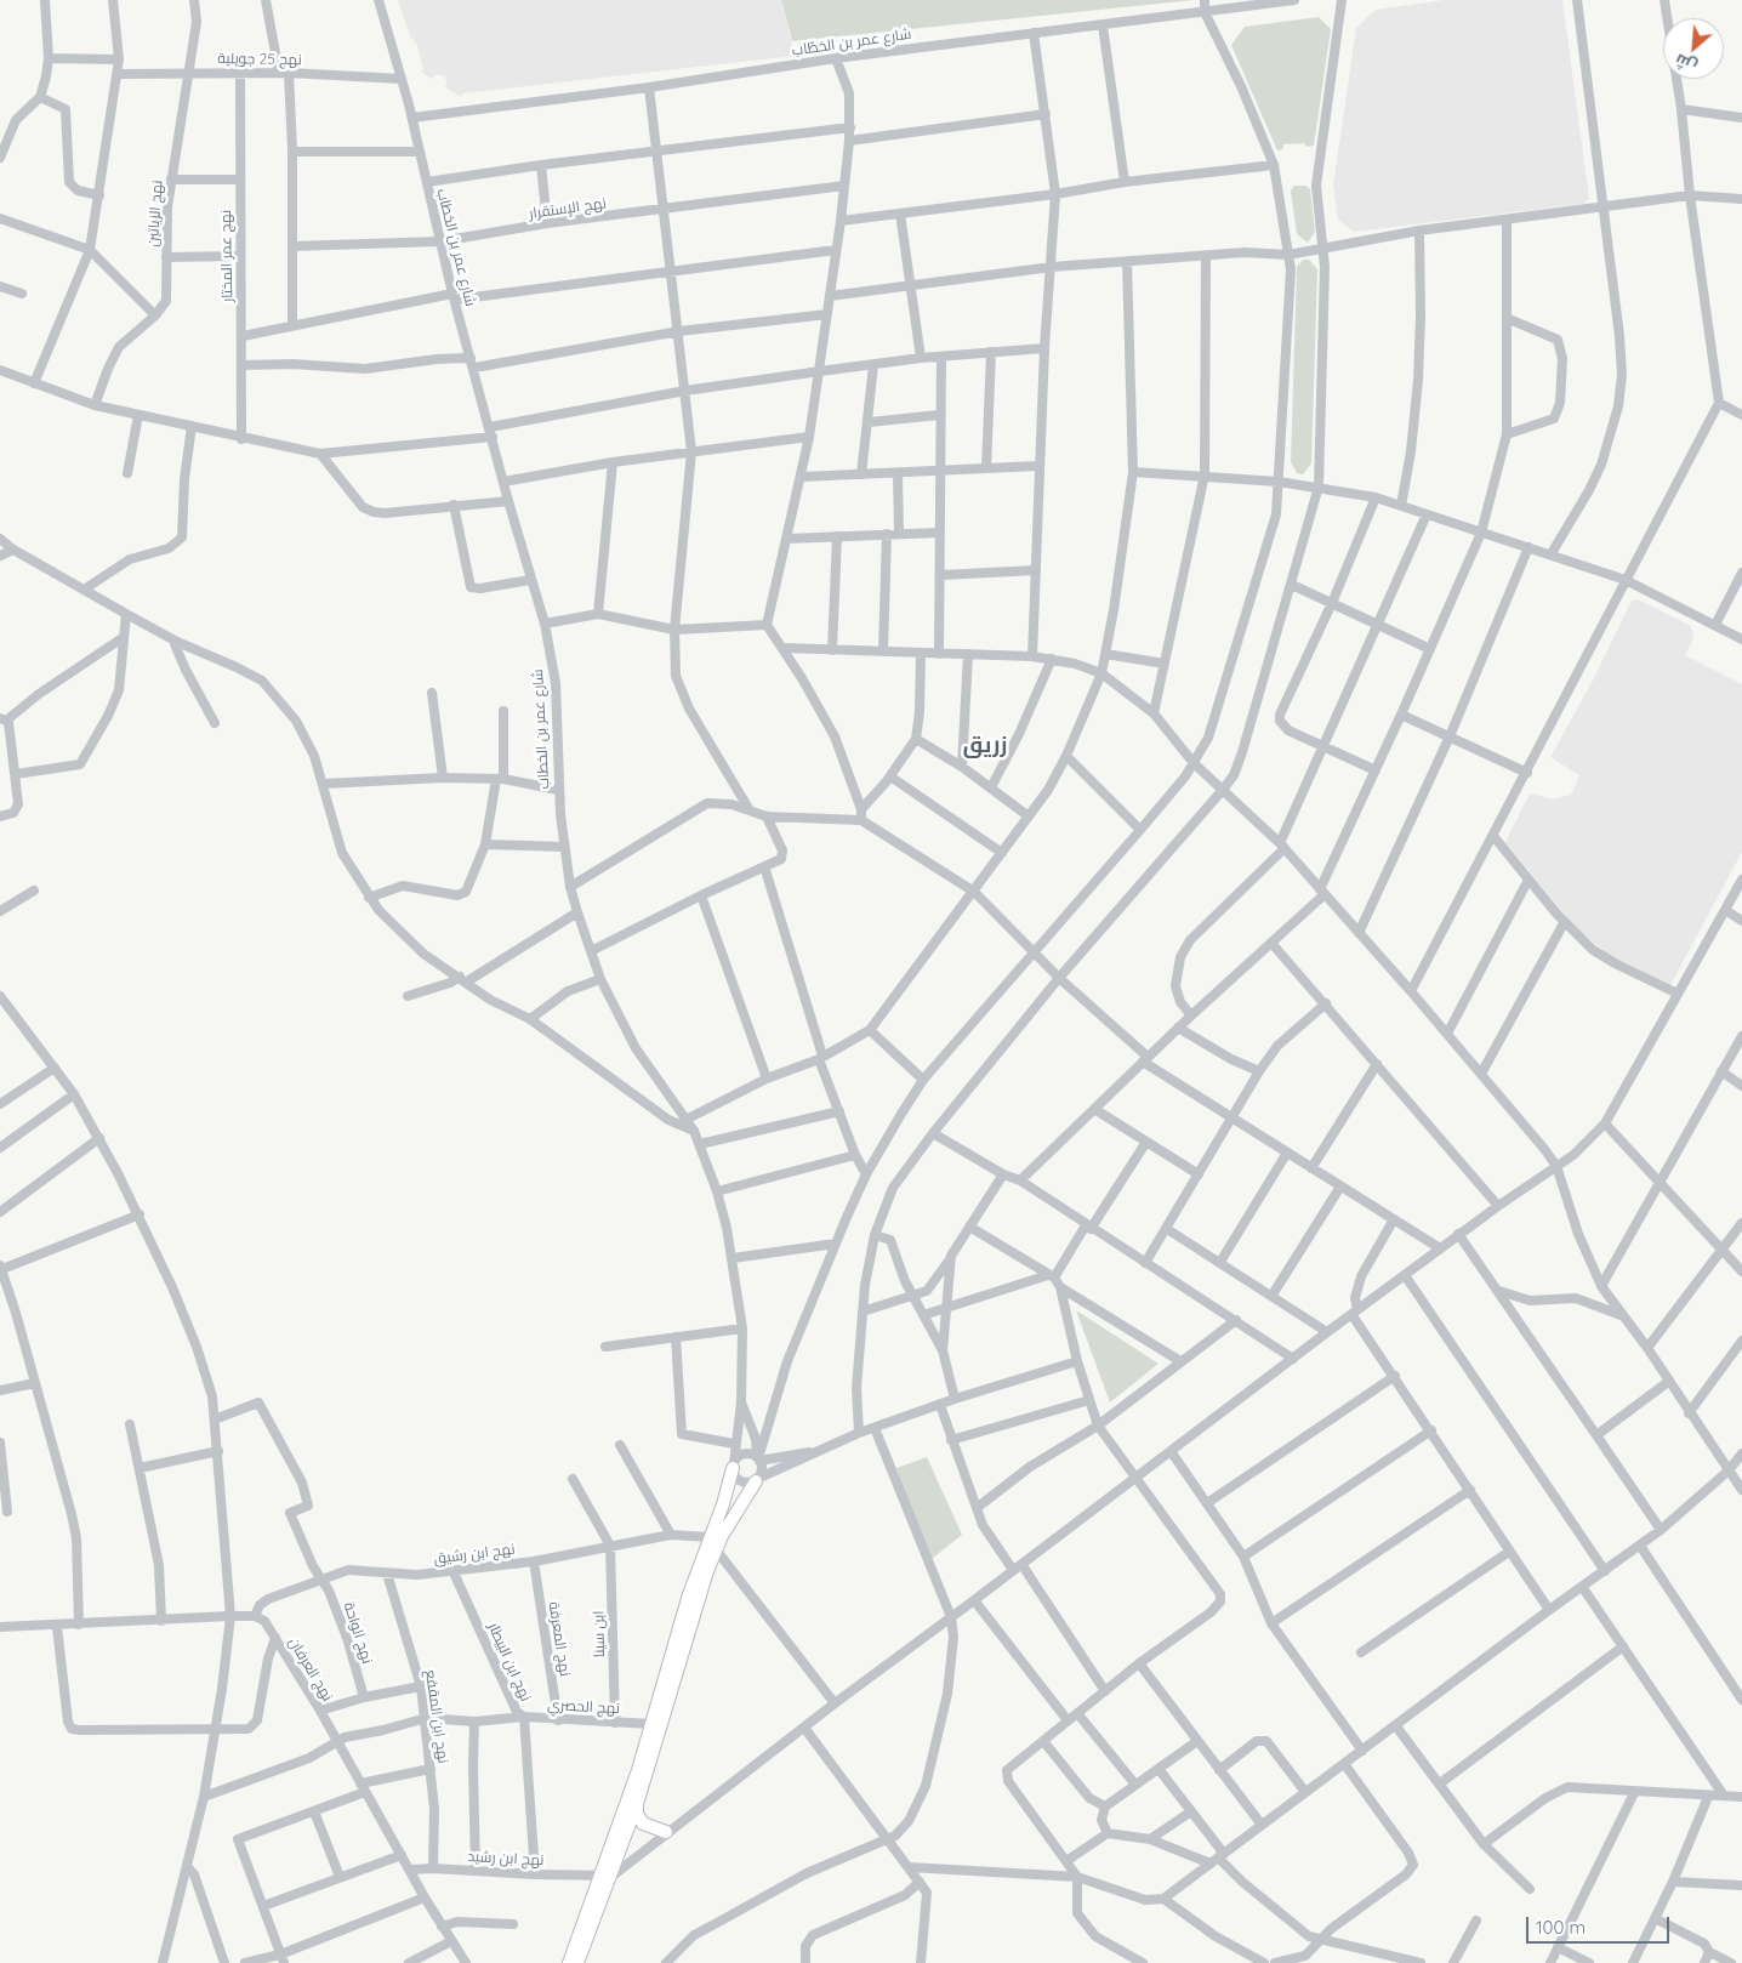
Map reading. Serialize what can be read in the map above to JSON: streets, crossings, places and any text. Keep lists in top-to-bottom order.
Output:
{
  "streets": {
    "street": [
      "شارع عمر بن الخطّاب",
      "نهج 25 جويلية",
      "نهج الإستقرار",
      "نهج الزياتين",
      "شارع عمر بن الخطاب",
      "نهج عمر المختار",
      "نهج ابن رشيق",
      "نهج الواحة",
      "ابن سينا",
      "نهج المعرفة",
      "نهج ابن البيطار",
      "نهج العرفان",
      "نهج الحصري",
      "نهج ابن المقفع",
      "نهج ابن رشيد"
    ]
  },
  "crossings": [
    ["شارع عمر بن الخطّاب", "شارع عمر بن الخطاب"],
    ["نهج 25 جويلية", "نهج الزياتين"],
    ["نهج 25 جويلية", "شارع عمر بن الخطاب"],
    ["نهج 25 جويلية", "نهج عمر المختار"],
    ["نهج الإستقرار", "شارع عمر بن الخطاب"],
    ["نهج ابن رشيق", "نهج الواحة"],
    ["نهج ابن رشيق", "ابن سينا"],
    ["نهج ابن رشيق", "نهج المعرفة"],
    ["نهج ابن رشيق", "نهج ابن البيطار"],
    ["نهج ابن رشيق", "نهج العرفان"],
    ["نهج ابن رشيق", "نهج ابن المقفع"],
    ["ابن سينا", "نهج الحصري"],
    ["نهج المعرفة", "نهج الحصري"],
    ["نهج ابن البيطار", "نهج الحصري"],
    ["نهج ابن البيطار", "نهج ابن رشيد"],
    ["نهج العرفان", "نهج الحصري"],
    ["نهج العرفان", "نهج ابن رشيد"],
    ["نهج الحصري", "نهج ابن المقفع"],
    ["نهج ابن المقفع", "نهج ابن رشيد"]
  ],
  "districts": ["زريق"],
  "scale_bar": "100 m",
  "north": "bottom left"
}
